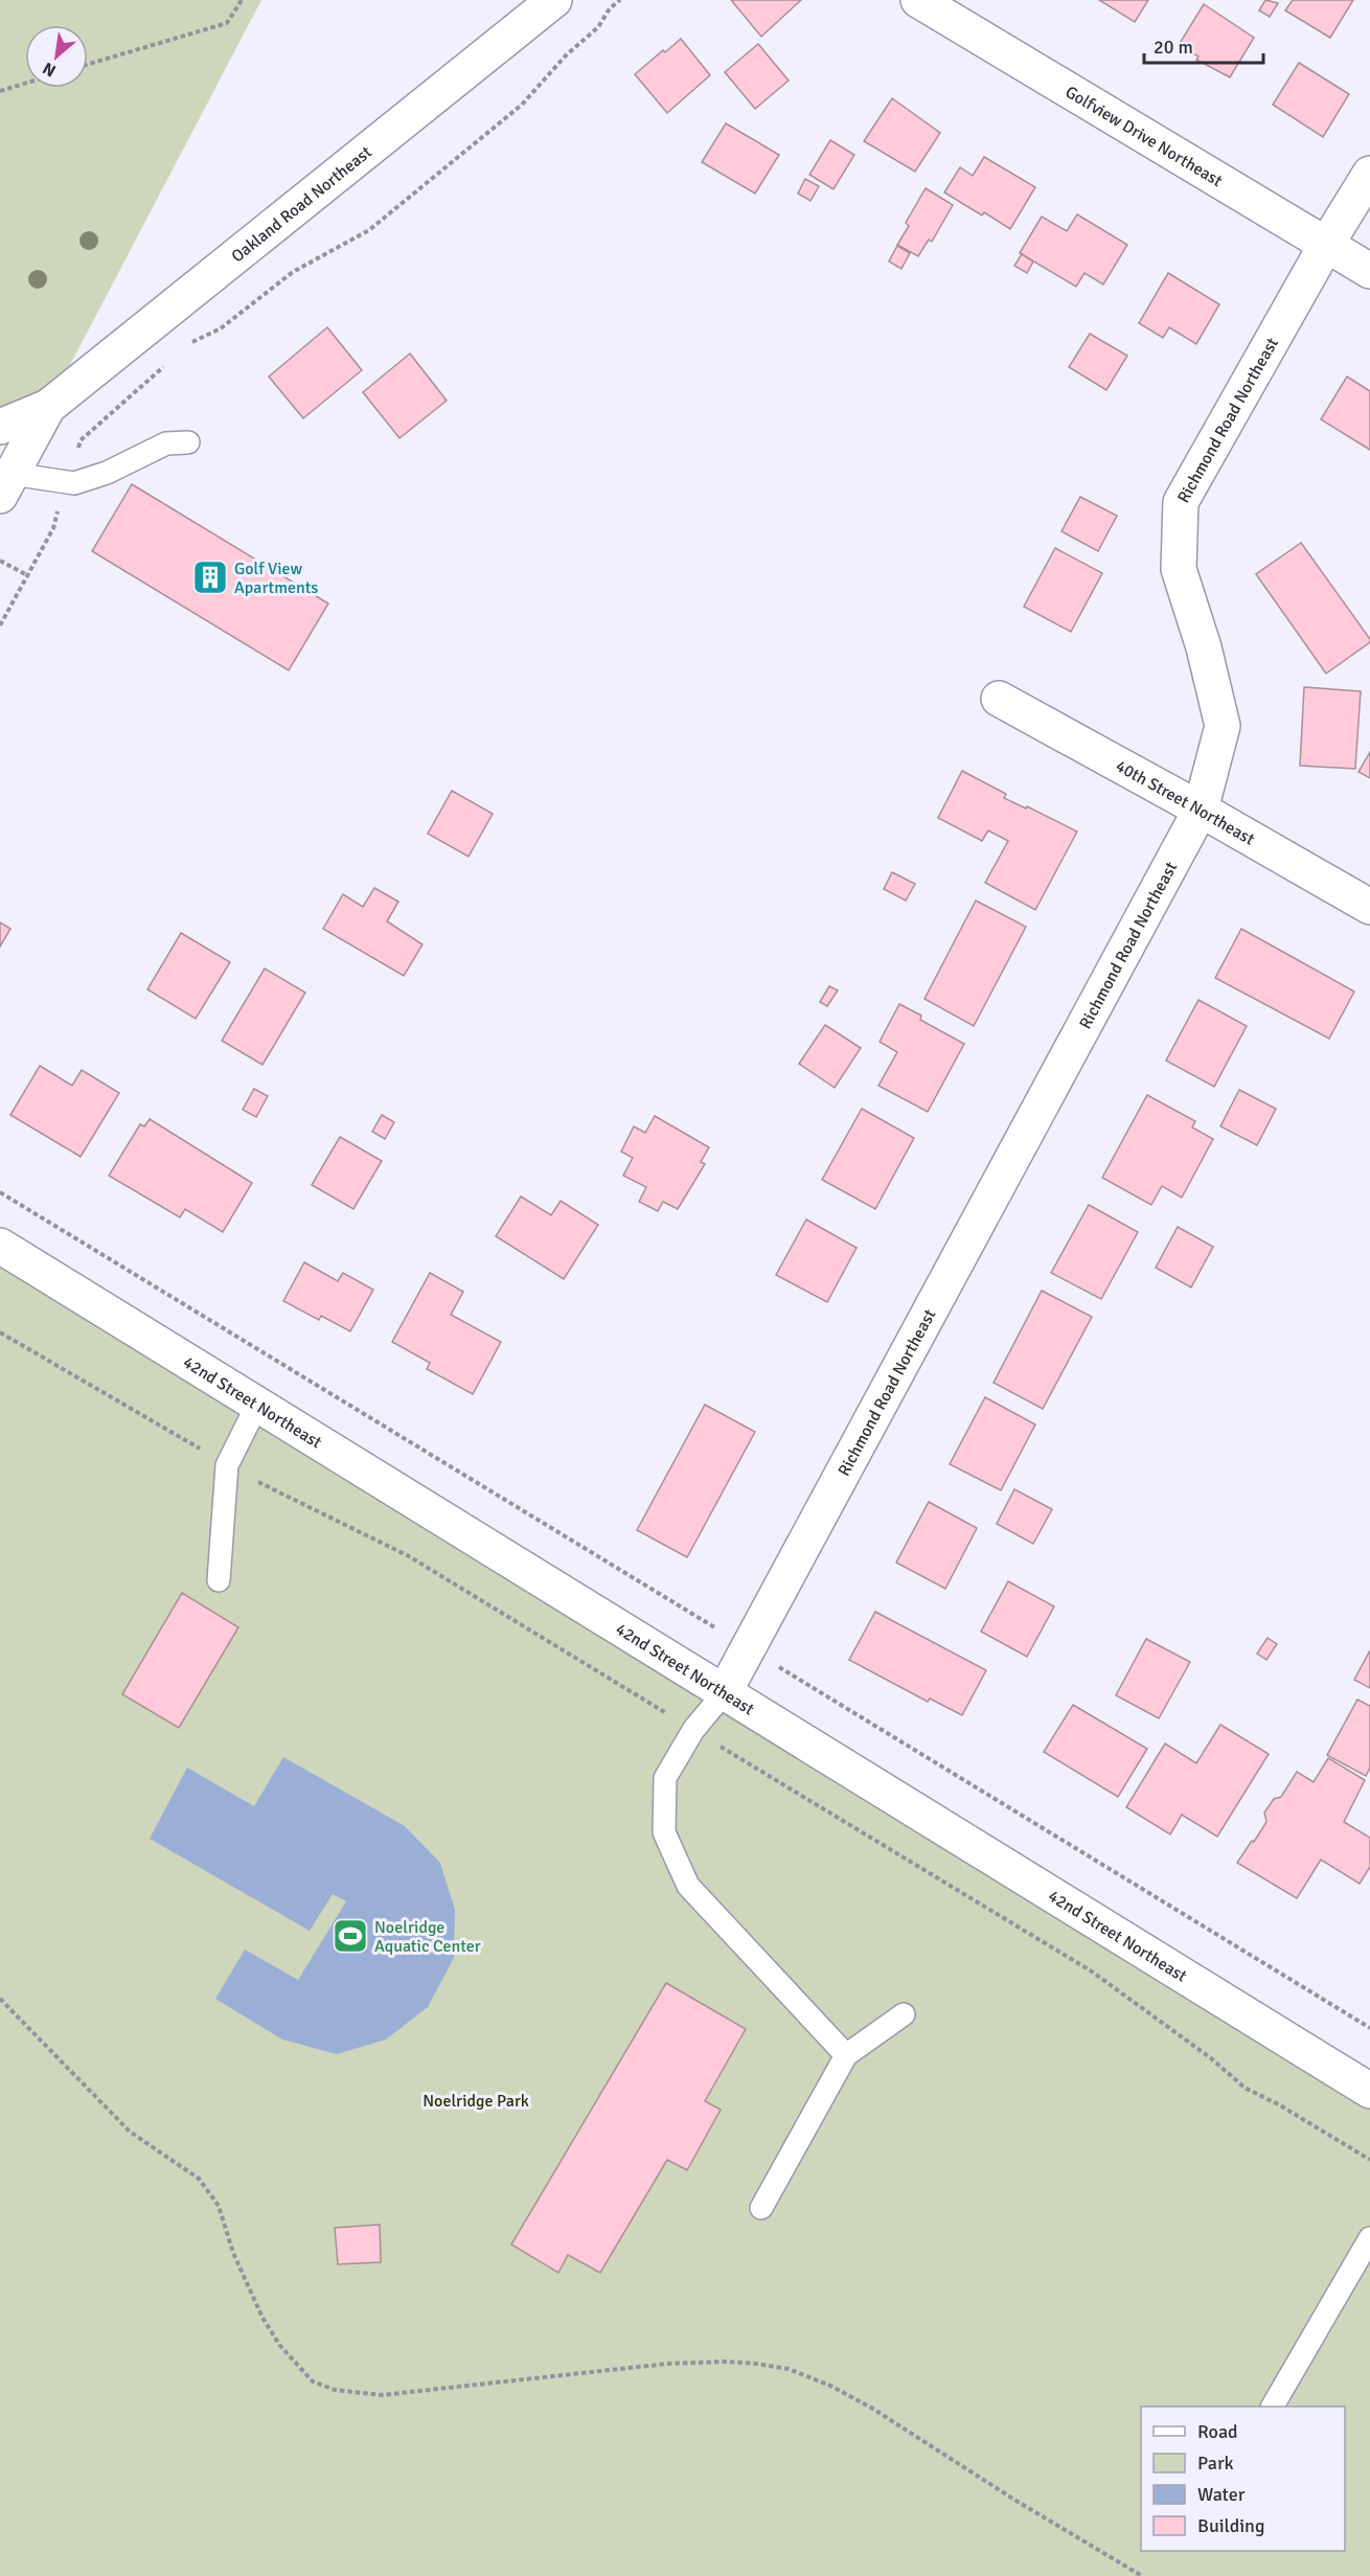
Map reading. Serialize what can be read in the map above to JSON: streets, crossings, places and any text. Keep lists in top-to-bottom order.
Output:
{
  "streets": {
    "street": [
      "Golfview Drive Northeast",
      "Oakland Road Northeast",
      "Richmond Road Northeast",
      "40th Street Northeast",
      "42nd Street Northeast"
    ]
  },
  "crossings": [
    ["Golfview Drive Northeast", "Richmond Road Northeast"],
    ["Richmond Road Northeast", "40th Street Northeast"],
    ["Richmond Road Northeast", "42nd Street Northeast"]
  ],
  "parks": ["Noelridge Park"],
  "places": {
    "building": ["Golf View Apartments"],
    "sports": ["Noelridge Aquatic Center"]
  },
  "legend": [
    "Road",
    "Park",
    "Water",
    "Building"
  ],
  "scale_bar": "20 m",
  "north": "bottom left"
}
